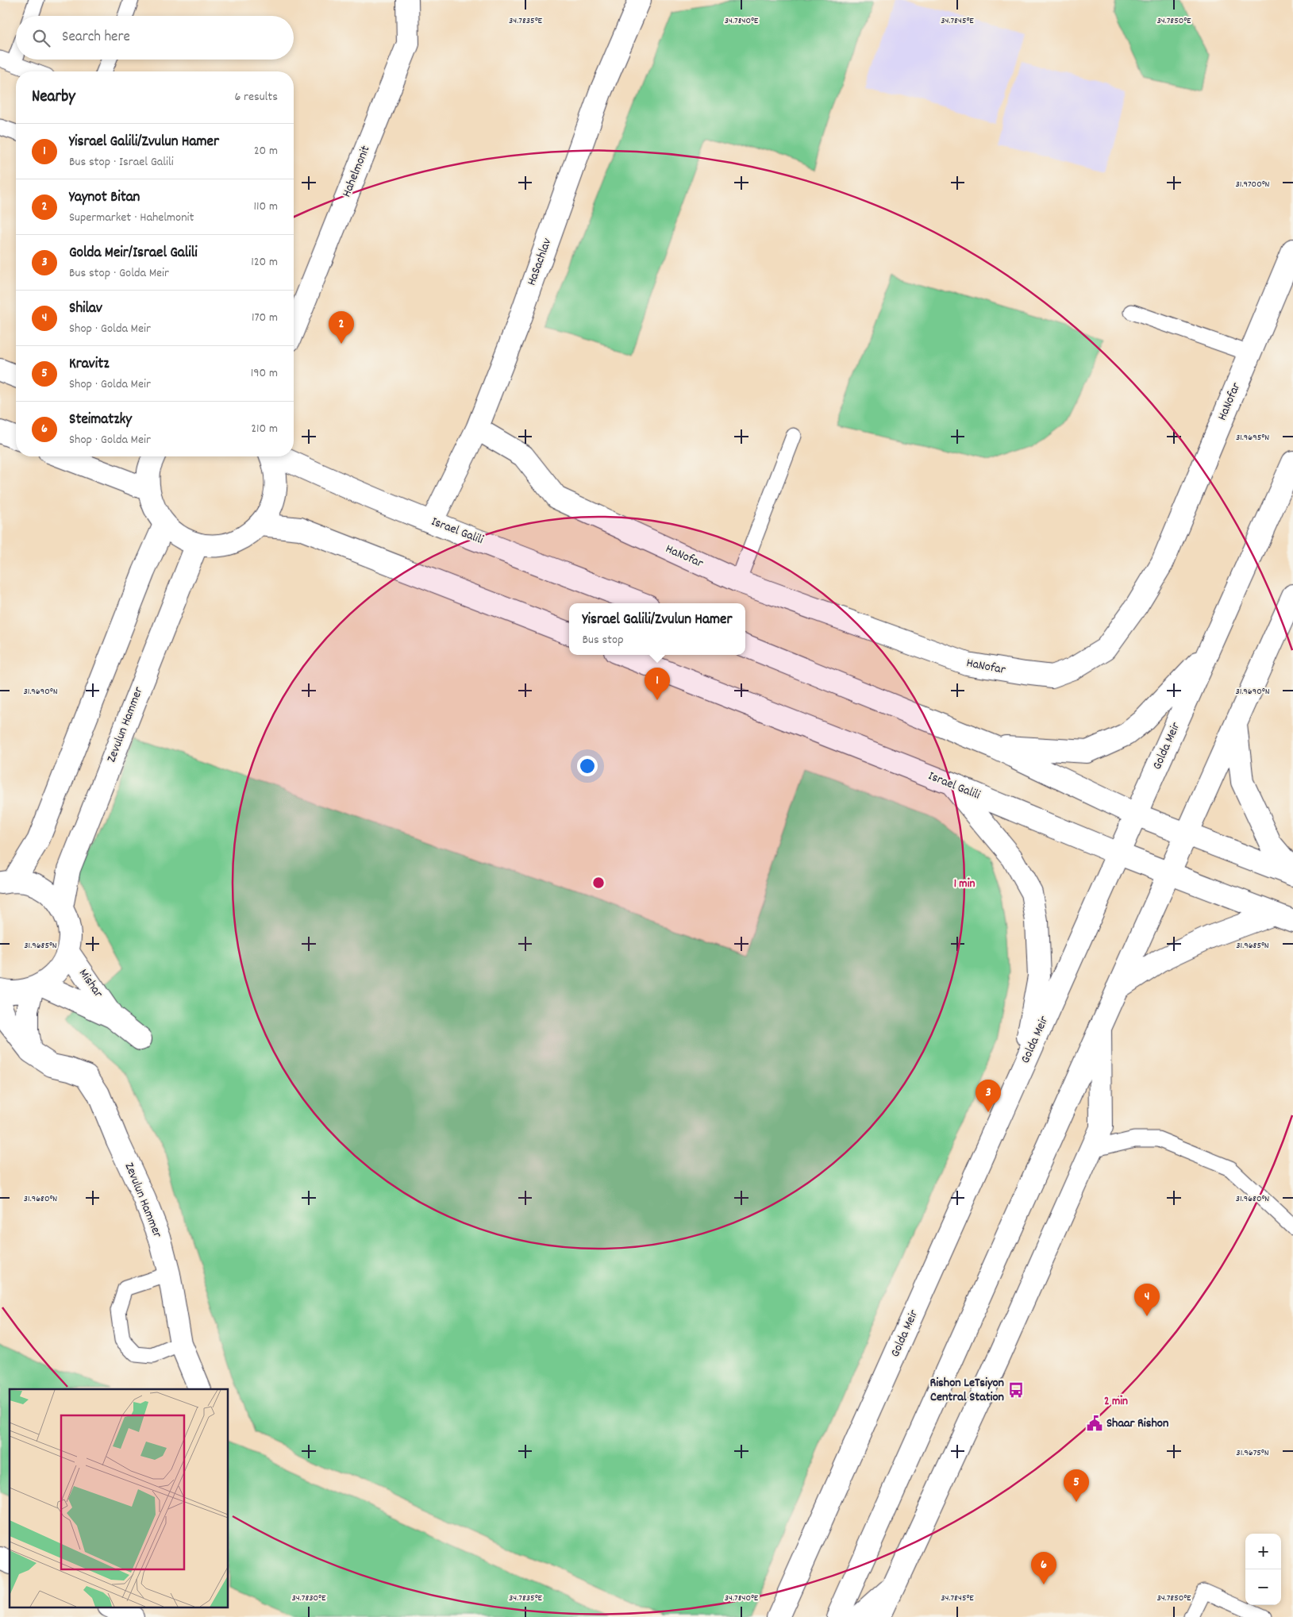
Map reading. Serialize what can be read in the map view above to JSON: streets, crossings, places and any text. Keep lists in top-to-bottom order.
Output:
{
  "streets": {
    "street": [
      "Hahelmonit",
      "HaSachlav",
      "HaNofar",
      "Israel Galili",
      "Zevulun Hammer",
      "Golda Meir",
      "Mishar"
    ]
  },
  "crossings": [
    ["HaSachlav", "HaNofar"],
    ["HaSachlav", "Israel Galili"],
    ["Israel Galili", "Zevulun Hammer"],
    ["Israel Galili", "Golda Meir"]
  ],
  "places": {
    "bus stop": ["Rishon LeTsiyon Central Station"],
    "public building": ["Shaar Rishon"]
  },
  "page": {
    "search": "Search here",
    "heading": ["Nearby", "6 results"],
    "list": [
      {
        "mark": "1",
        "name": "Yisrael Galili/Zvulun Hamer",
        "note": "Bus stop · Israel Galili",
        "value": "20 m"
      },
      {
        "mark": "2",
        "name": "Yaynot Bitan",
        "note": "Supermarket · Hahelmonit",
        "value": "110 m"
      },
      {
        "mark": "3",
        "name": "Golda Meir/Israel Galili",
        "note": "Bus stop · Golda Meir",
        "value": "120 m"
      },
      {
        "mark": "4",
        "name": "Shilav",
        "note": "Shop · Golda Meir",
        "value": "170 m"
      },
      {
        "mark": "5",
        "name": "Kravitz",
        "note": "Shop · Golda Meir",
        "value": "190 m"
      },
      {
        "mark": "6",
        "name": "Steimatzky",
        "note": "Shop · Golda Meir",
        "value": "210 m"
      }
    ],
    "pins": [
      "2",
      "1",
      "3",
      "4",
      "5",
      "6"
    ],
    "popup": ["Yisrael Galili/Zvulun Hamer", "Bus stop"],
    "map_buttons": ["+", "−"]
  },
  "coordinates": [
    "34.7835°E",
    "34.7840°E",
    "34.7845°E",
    "34.7850°E",
    "31.9700°N",
    "31.9695°N",
    "31.9690°N",
    "31.9685°N",
    "31.9680°N",
    "31.9675°N",
    "34.7830°E"
  ],
  "rings": ["1 min", "2 min"]
}
